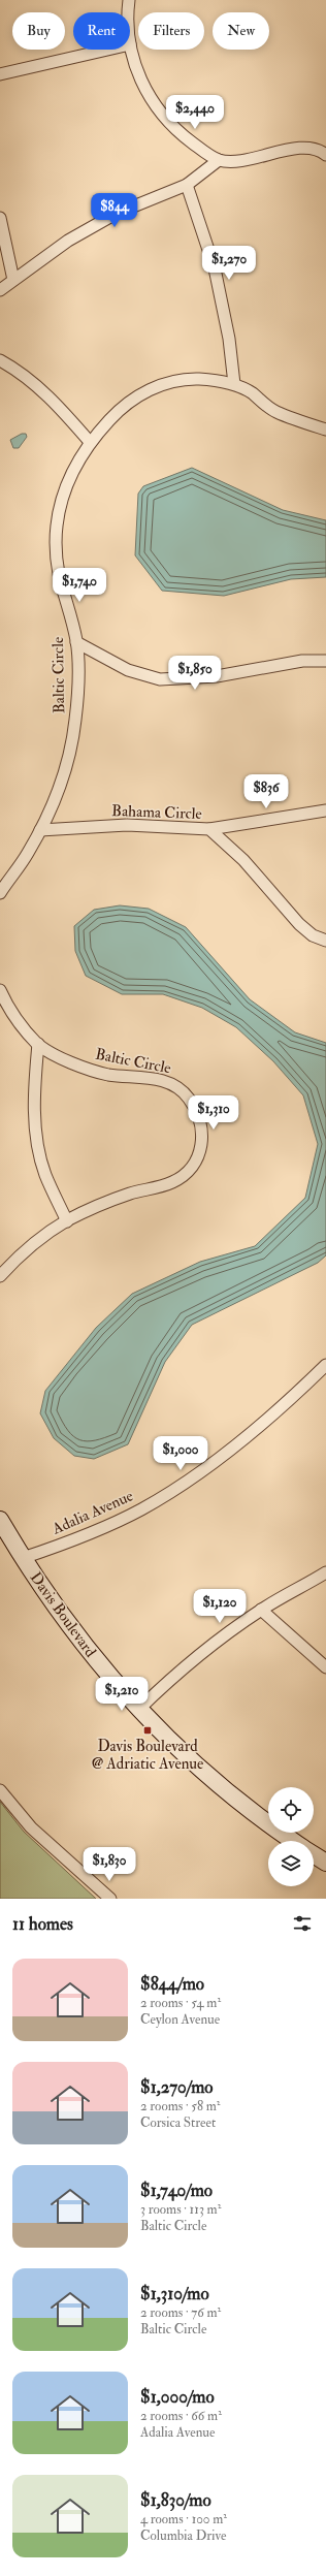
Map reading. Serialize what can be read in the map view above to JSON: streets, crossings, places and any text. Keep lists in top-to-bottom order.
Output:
{
  "streets": {
    "street": [
      "Baltic Circle",
      "Bahama Circle",
      "Adalia Avenue",
      "Davis Boulevard"
    ]
  },
  "crossings": [
    ["Baltic Circle", "Bahama Circle"],
    ["Adalia Avenue", "Davis Boulevard"]
  ],
  "places": {
    "transit": ["Davis Boulevard @ Adriatic Avenue"]
  },
  "page": {
    "chip": [
      "Buy",
      "Rent",
      "Filters",
      "New"
    ],
    "price": [
      "$2,440",
      "$844",
      "$1,270",
      "$1,740",
      "$1,850",
      "$836",
      "$1,310",
      "$1,000",
      "$1,120",
      "$1,210",
      "$1,830"
    ],
    "heading": "11 homes",
    "list": [
      {
        "name": "$844/mo",
        "note": "2 rooms · 54 m² · Ceylon Avenue"
      },
      {
        "name": "$1,270/mo",
        "note": "2 rooms · 58 m² · Corsica Street"
      },
      {
        "name": "$1,740/mo",
        "note": "3 rooms · 113 m² · Baltic Circle"
      },
      {
        "name": "$1,310/mo",
        "note": "2 rooms · 76 m² · Baltic Circle"
      },
      {
        "name": "$1,000/mo",
        "note": "2 rooms · 66 m² · Adalia Avenue"
      },
      {
        "name": "$1,830/mo",
        "note": "4 rooms · 100 m² · Columbia Drive"
      }
    ]
  }
}
